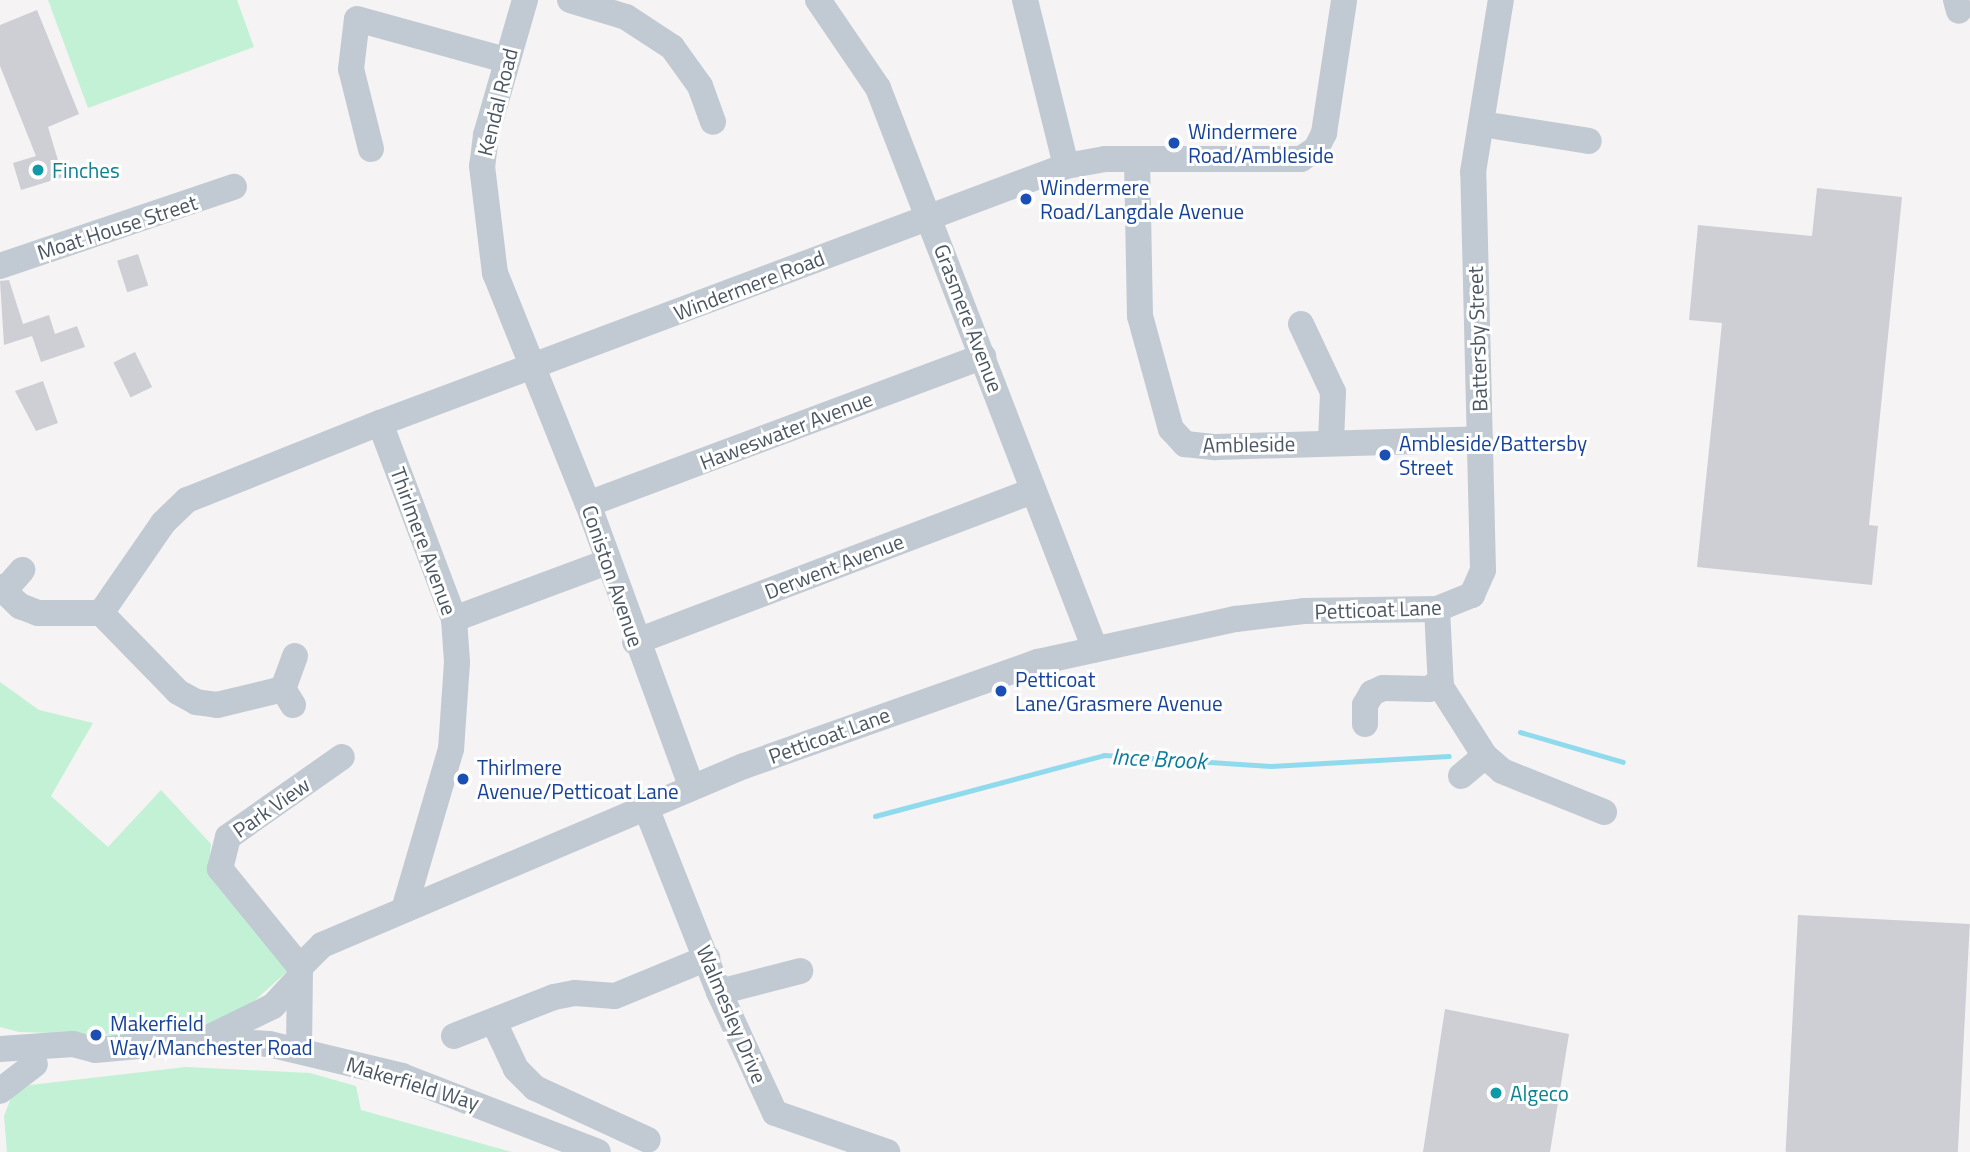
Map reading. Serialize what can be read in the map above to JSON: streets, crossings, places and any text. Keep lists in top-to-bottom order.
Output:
{
  "streets": {
    "street": [
      "Kendal Road",
      "Moat House Street",
      "Windermere Road",
      "Grasmere Avenue",
      "Battersby Street",
      "Haweswater Avenue",
      "Ambleside",
      "Thirlmere Avenue",
      "Derwent Avenue",
      "Coniston Avenue",
      "Petticoat Lane",
      "Park View",
      "Walmesley Drive",
      "Makerfield Way"
    ]
  },
  "crossings": [
    ["Kendal Road", "Windermere Road"],
    ["Kendal Road", "Coniston Avenue"],
    ["Windermere Road", "Grasmere Avenue"],
    ["Windermere Road", "Ambleside"],
    ["Windermere Road", "Thirlmere Avenue"],
    ["Windermere Road", "Coniston Avenue"],
    ["Grasmere Avenue", "Haweswater Avenue"],
    ["Grasmere Avenue", "Derwent Avenue"],
    ["Grasmere Avenue", "Petticoat Lane"],
    ["Battersby Street", "Ambleside"],
    ["Battersby Street", "Petticoat Lane"],
    ["Haweswater Avenue", "Coniston Avenue"],
    ["Thirlmere Avenue", "Petticoat Lane"],
    ["Derwent Avenue", "Coniston Avenue"],
    ["Coniston Avenue", "Petticoat Lane"],
    ["Petticoat Lane", "Park View"],
    ["Petticoat Lane", "Walmesley Drive"]
  ],
  "water": ["Ince Brook"],
  "places": [
    "Windermere Road/Ambleside",
    "Finches",
    "Windermere Road/Langdale Avenue",
    "Ambleside/Battersby Street",
    "Petticoat Lane/Grasmere Avenue",
    "Thirlmere Avenue/Petticoat Lane",
    "Makerfield Way/Manchester Road",
    "Algeco"
  ]
}
